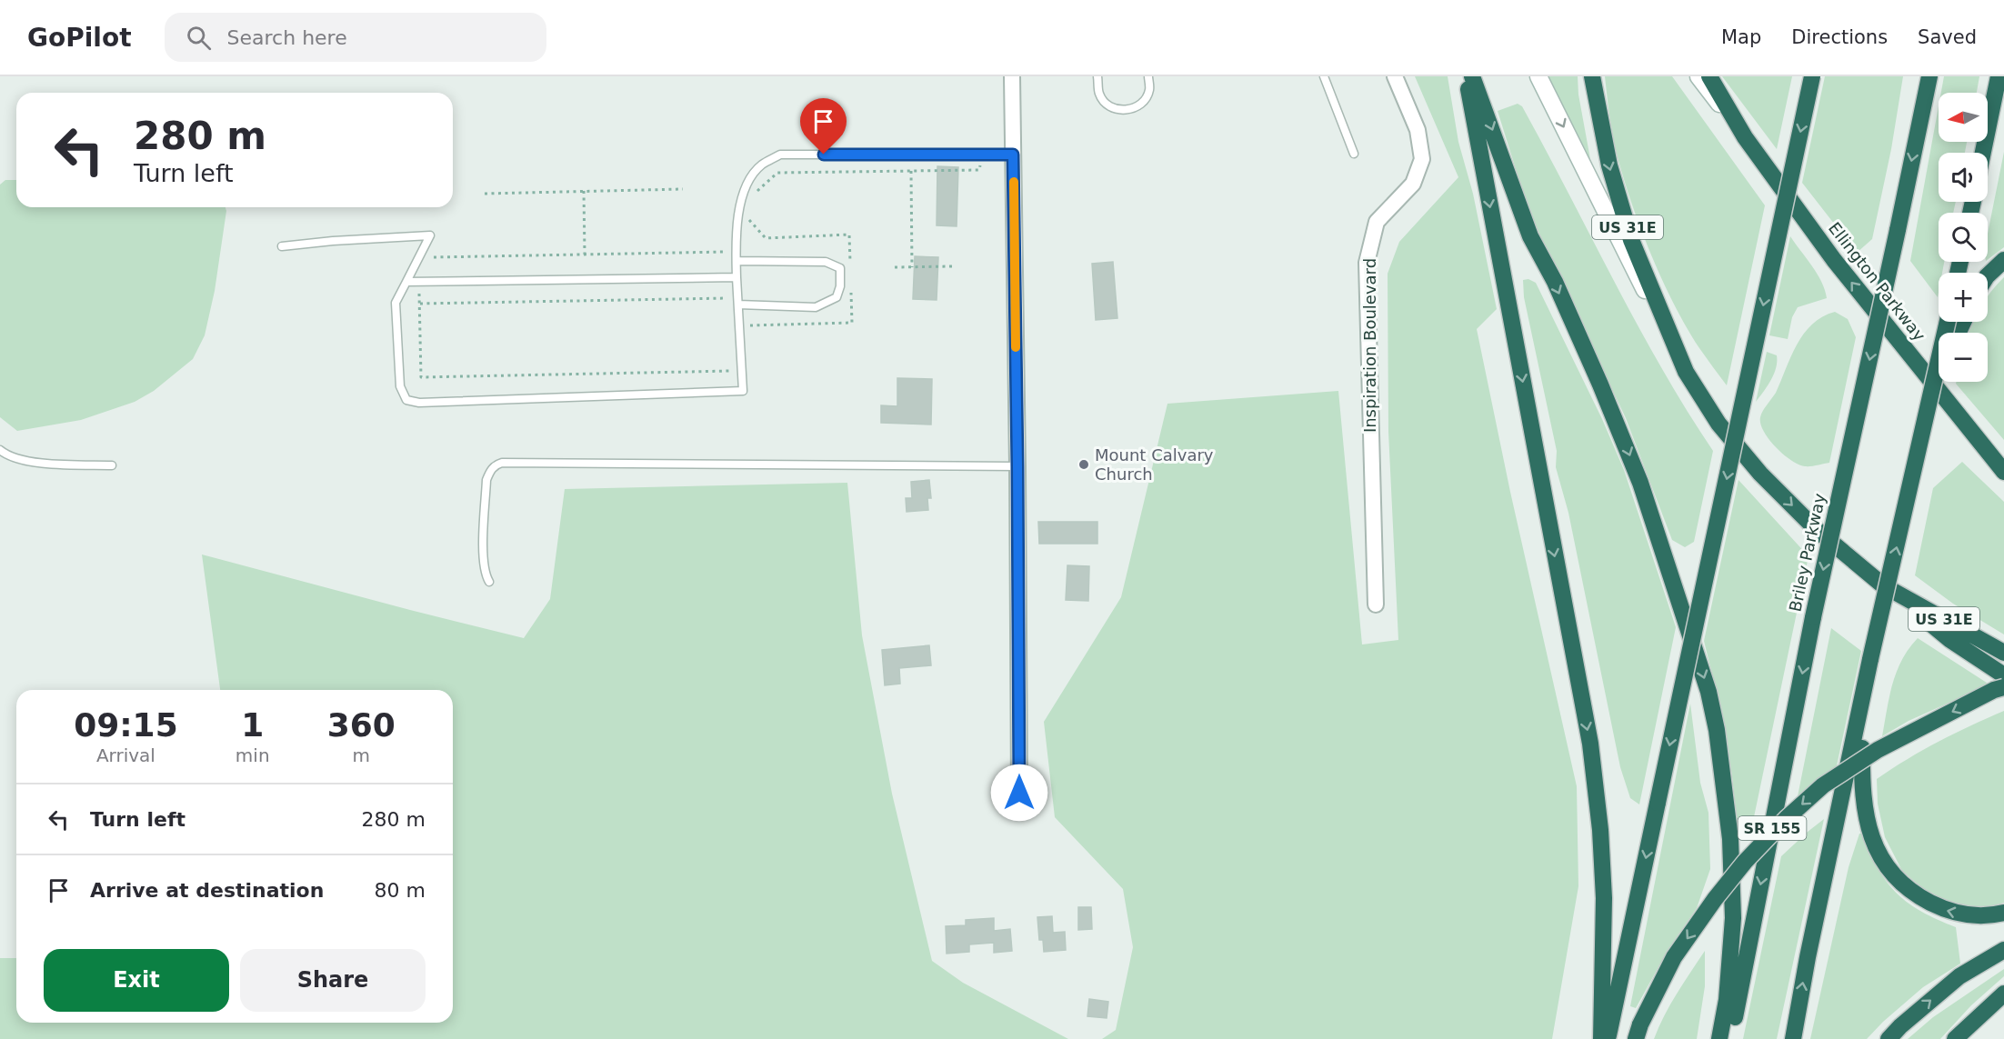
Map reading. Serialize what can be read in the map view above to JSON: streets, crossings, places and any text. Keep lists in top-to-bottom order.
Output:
{
  "streets": {
    "highway": [
      "US 31E",
      "Ellington Parkway",
      "Briley Parkway",
      "SR 155"
    ],
    "street": ["Inspiration Boulevard"]
  },
  "one_way": ["Ellington Parkway"],
  "places": ["Mount Calvary Church"],
  "north": "left",
  "page": {
    "header": "GoPilot",
    "search": "Search here",
    "nav": ["Map", "Directions", "Saved"],
    "map_buttons": ["+", "−"],
    "turn": ["280 m", "Turn left"],
    "eta": [
      "09:15",
      "Arrival",
      "1",
      "min",
      "360",
      "m"
    ],
    "list": [
      {
        "name": "Turn left",
        "value": "280 m"
      },
      {
        "name": "Arrive at destination",
        "value": "80 m"
      }
    ],
    "buttons": ["Exit", "Share"]
  }
}
